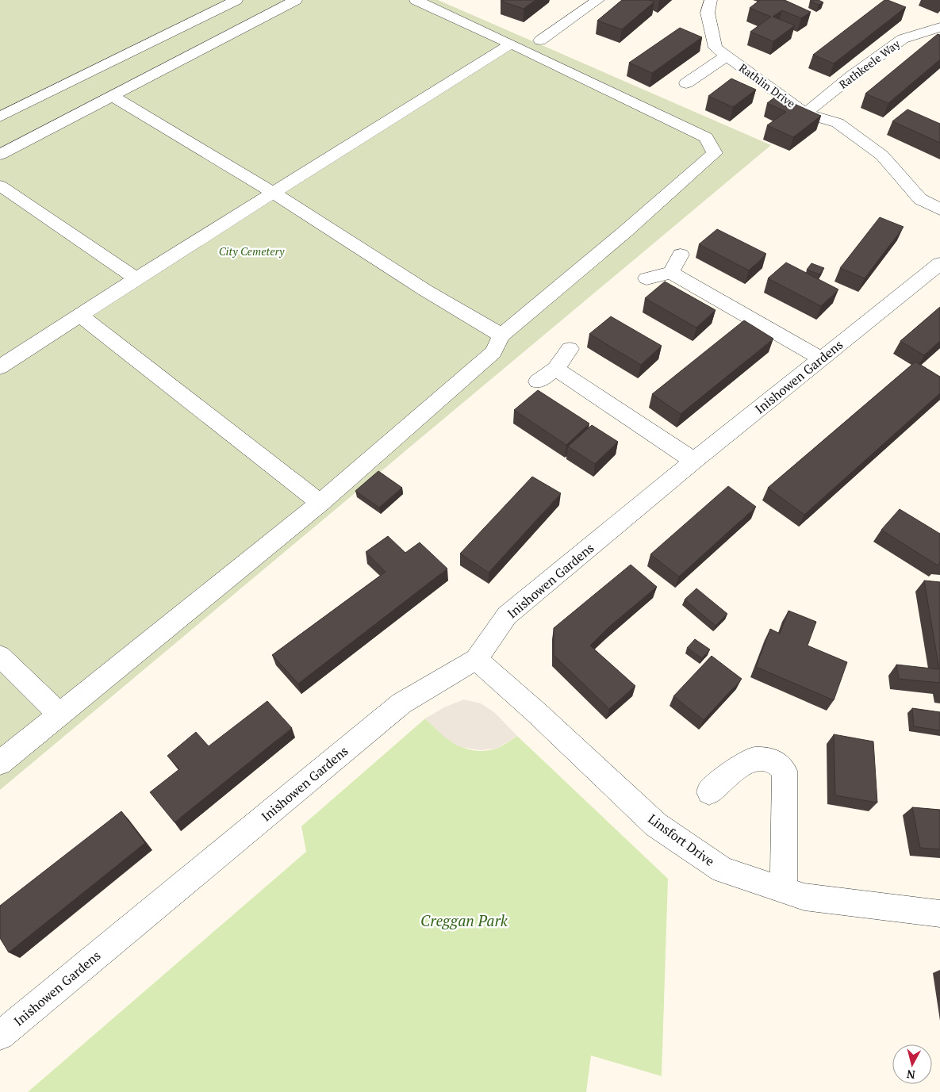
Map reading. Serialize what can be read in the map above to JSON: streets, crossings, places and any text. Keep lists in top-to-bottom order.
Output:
{
  "streets": {
    "street": [
      "Rathkeele Way",
      "Rathlin Drive",
      "Inishowen Gardens",
      "Linsfort Drive"
    ]
  },
  "crossings": [
    ["Rathkeele Way", "Rathlin Drive"],
    ["Inishowen Gardens", "Linsfort Drive"]
  ],
  "parks": ["City Cemetery", "Creggan Park"],
  "north": "bottom"
}
